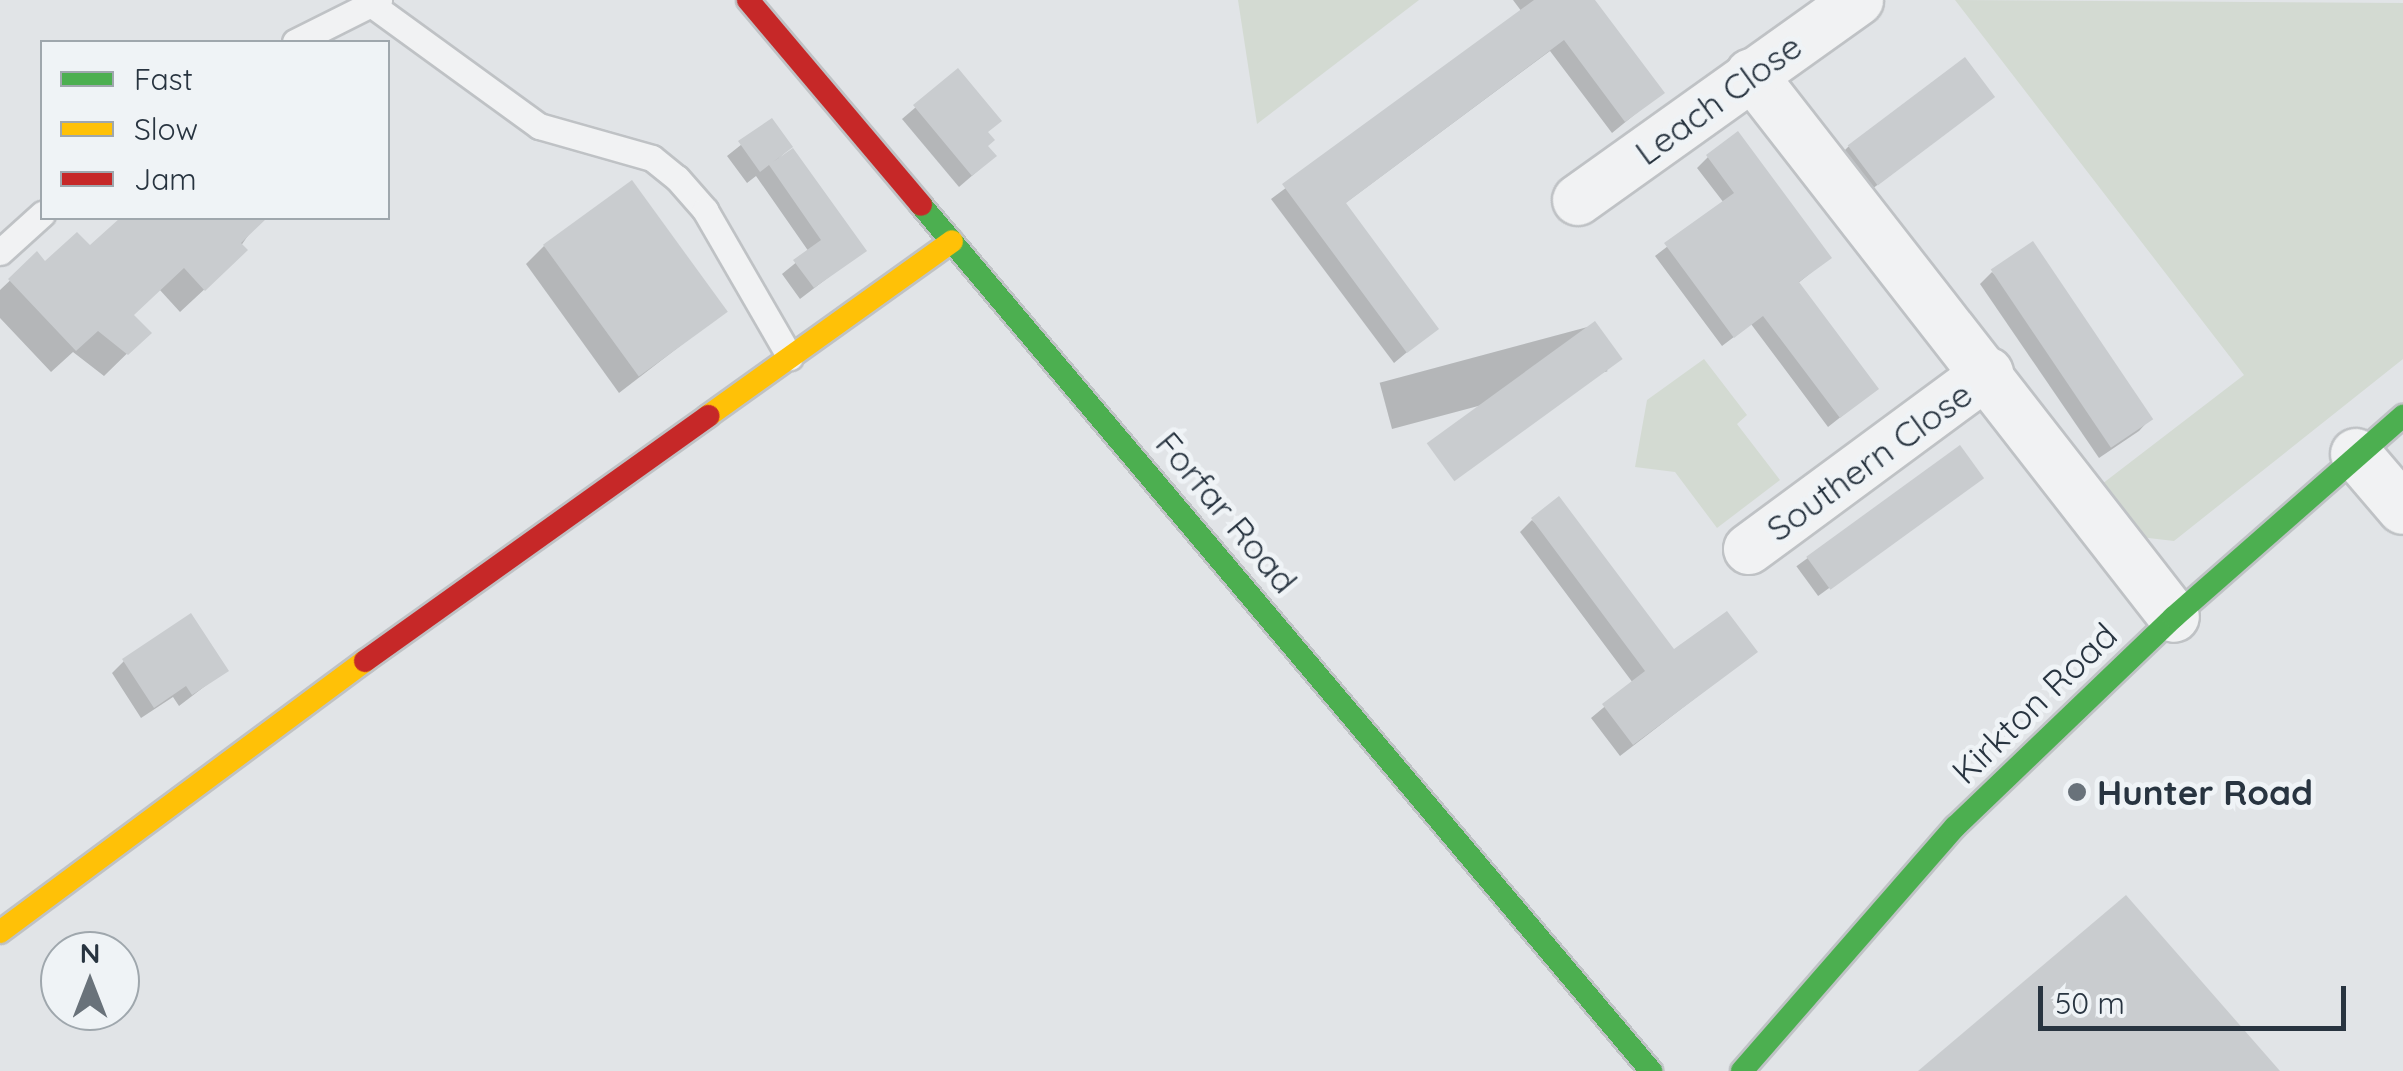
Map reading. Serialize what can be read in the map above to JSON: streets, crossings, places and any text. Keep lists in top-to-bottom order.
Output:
{
  "streets": {
    "street": [
      "Leach Close",
      "Southern Close",
      "Forfar Road",
      "Kirkton Road"
    ]
  },
  "places": ["Hunter Road"],
  "legend": ["Fast", "Slow", "Jam"],
  "scale_bar": "50 m",
  "north": "top"
}
